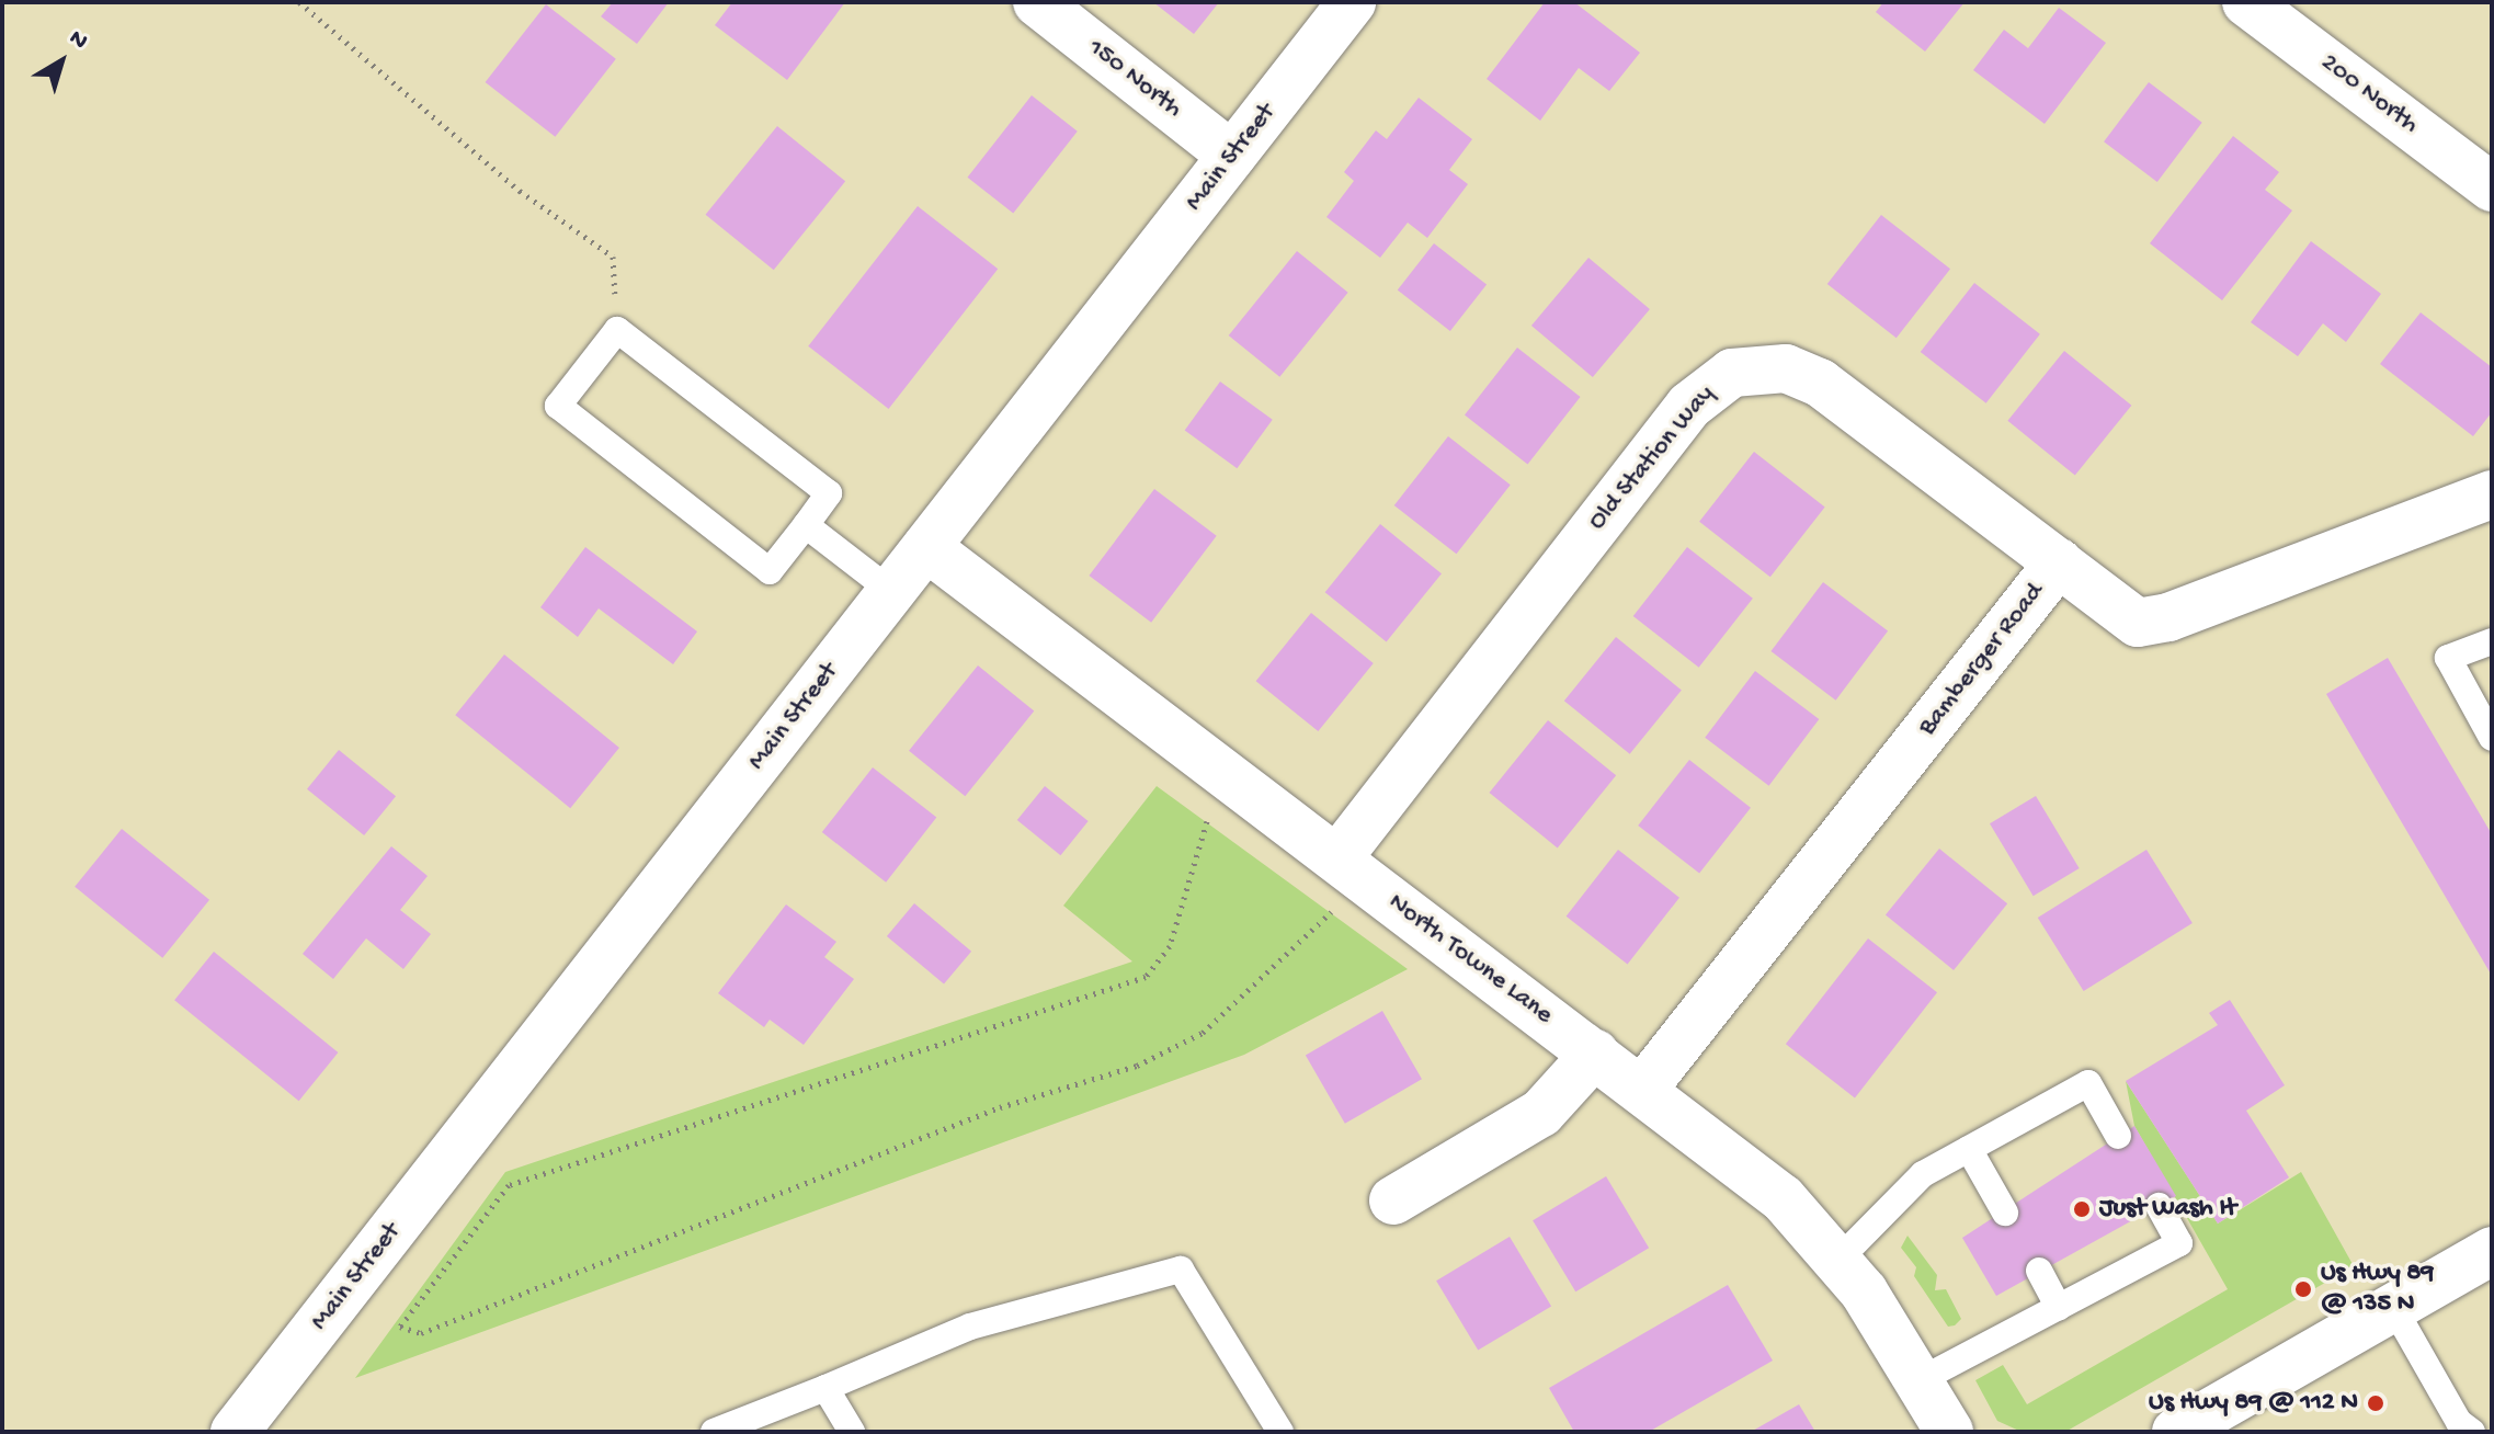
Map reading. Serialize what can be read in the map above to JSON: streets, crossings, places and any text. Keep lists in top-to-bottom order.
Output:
{
  "streets": {
    "street": [
      "150 North",
      "200 North",
      "Main Street",
      "Old Station Way",
      "Bamberger Road",
      "North Towne Lane"
    ]
  },
  "crossings": [
    ["150 North", "Main Street"],
    ["Main Street", "North Towne Lane"],
    ["Old Station Way", "Bamberger Road"],
    ["Old Station Way", "North Towne Lane"],
    ["Bamberger Road", "North Towne Lane"]
  ],
  "places": ["Just Wash It", "Us Hwy 89 @ 135 N", "Us Hwy 89 @ 112 N"],
  "north": "top right"
}
